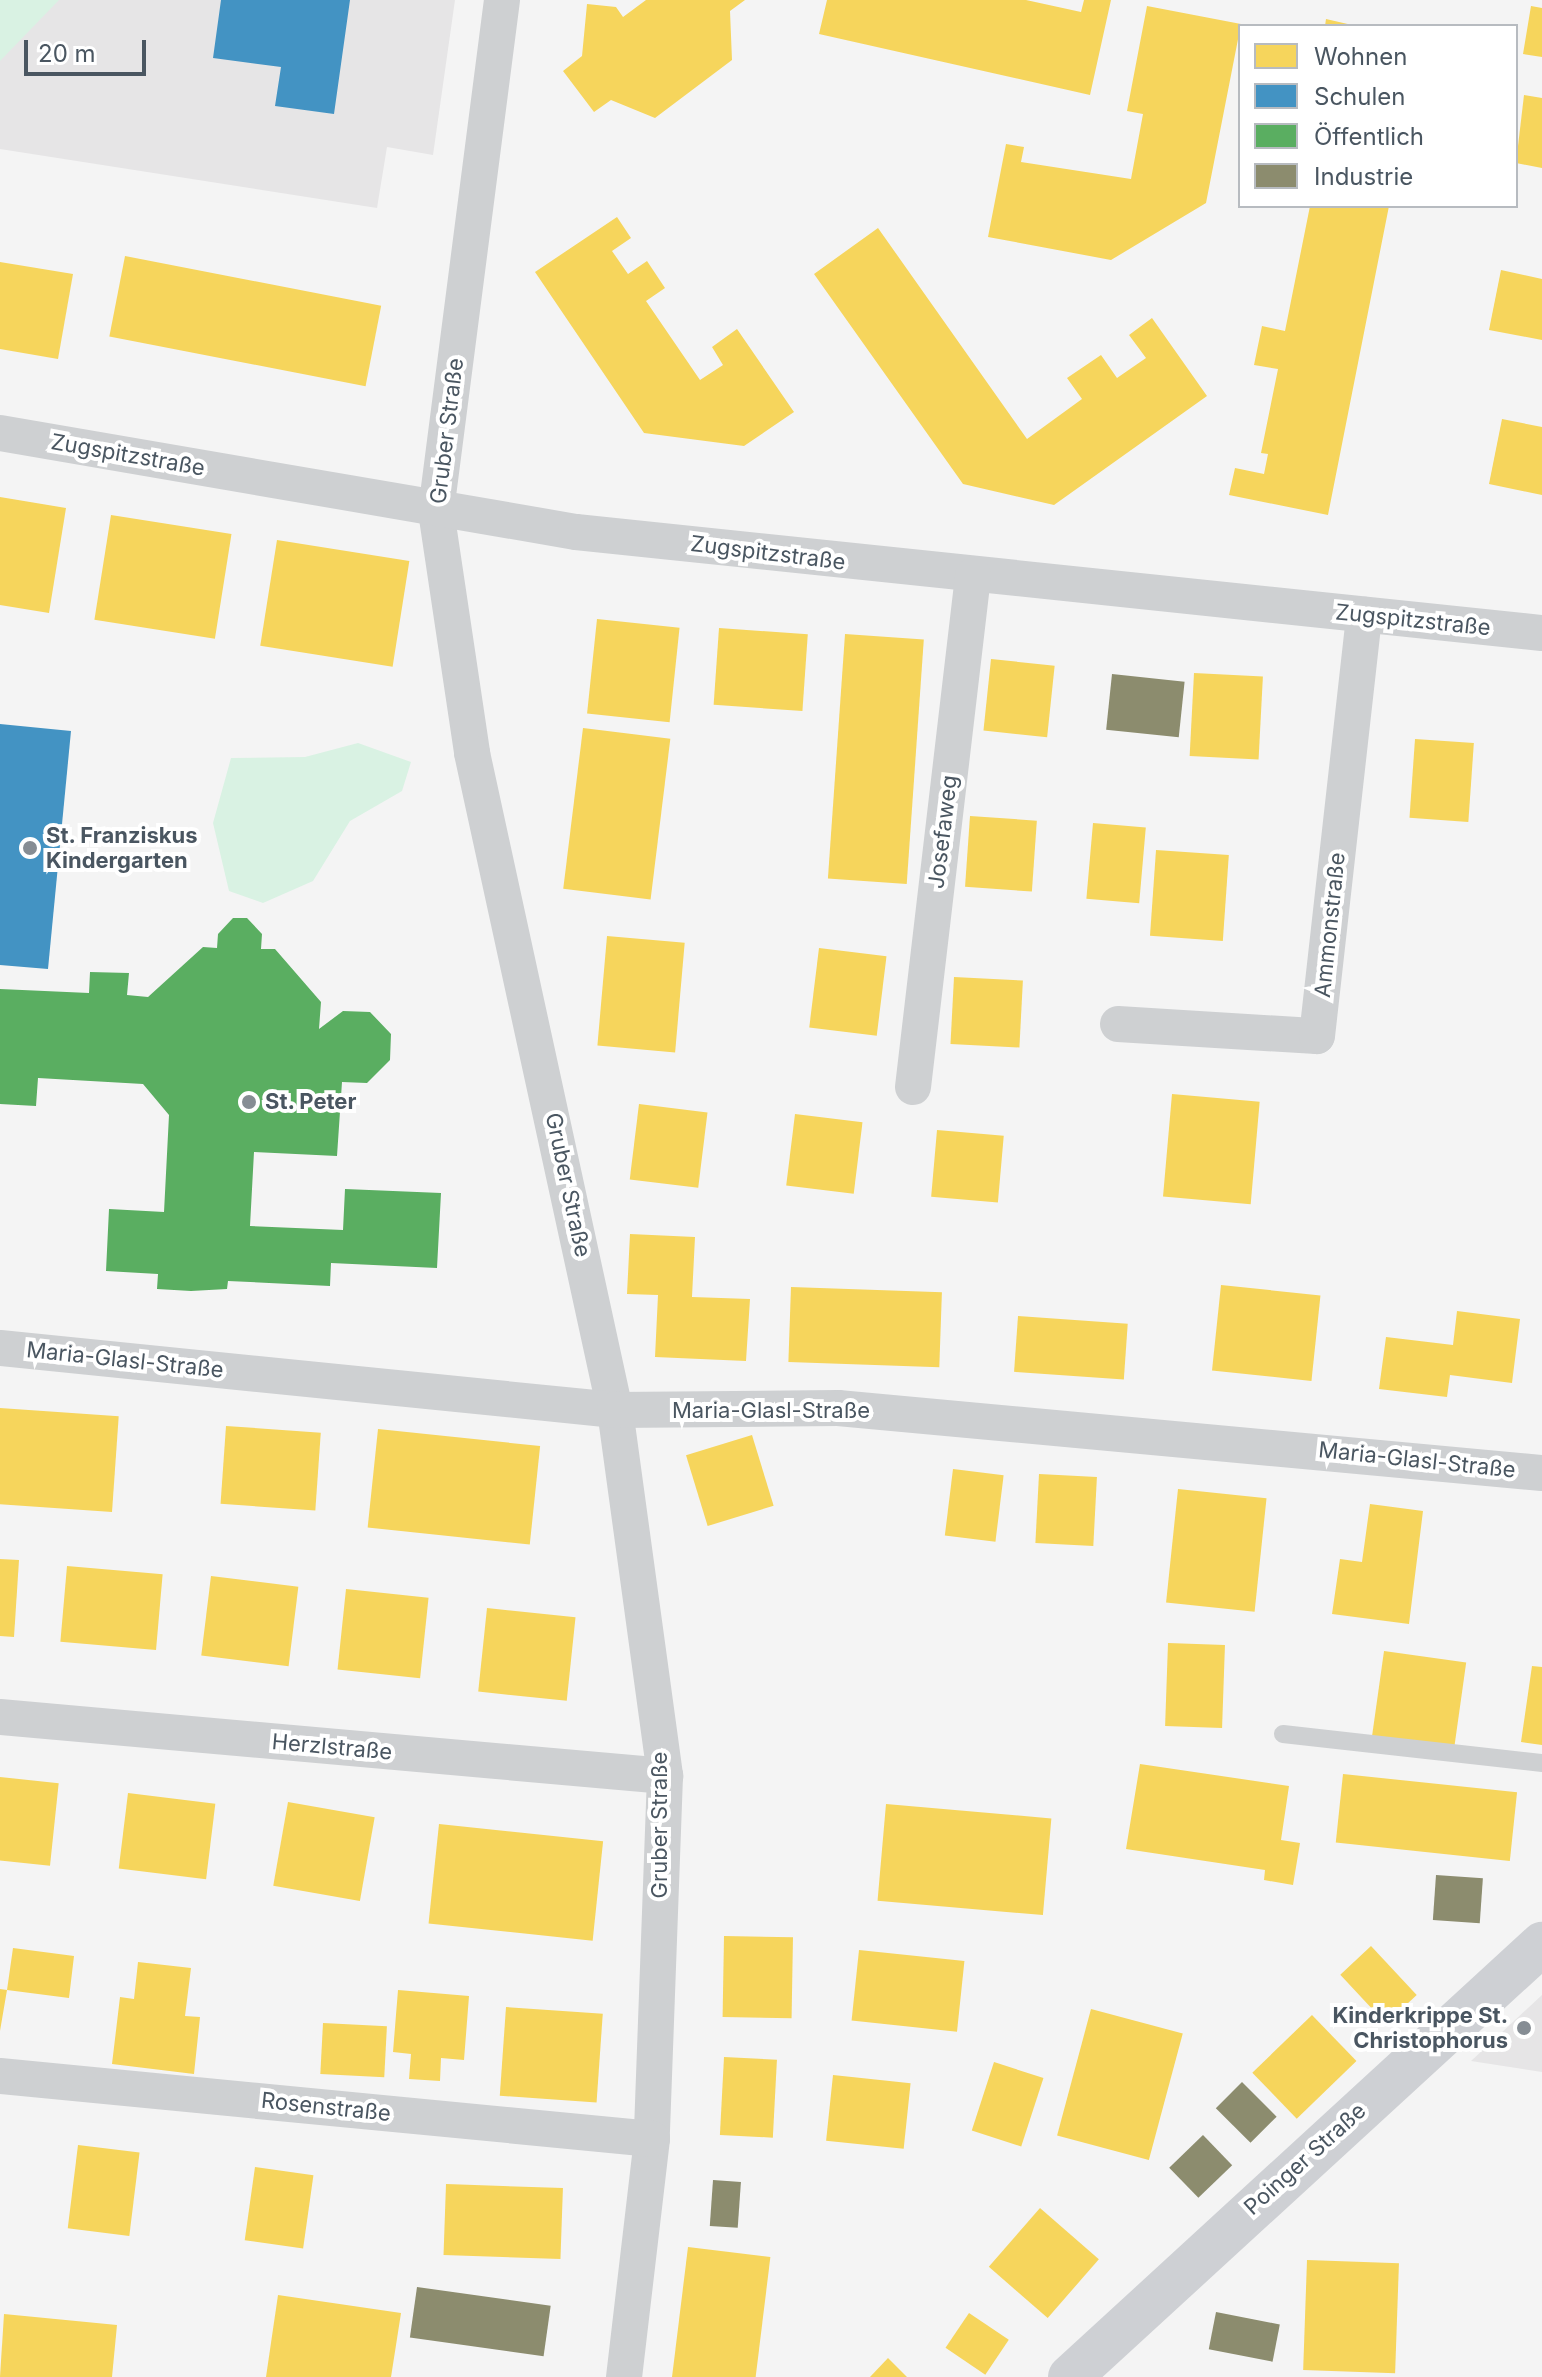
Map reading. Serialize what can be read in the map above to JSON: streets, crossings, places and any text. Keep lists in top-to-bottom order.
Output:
{
  "streets": {
    "street": [
      "Gruber Straße",
      "Zugspitzstraße",
      "Josefaweg",
      "Ammonstraße",
      "Maria-Glasl-Straße",
      "Herzlstraße",
      "Rosenstraße",
      "Poinger Straße"
    ]
  },
  "crossings": [
    ["Gruber Straße", "Zugspitzstraße"],
    ["Gruber Straße", "Maria-Glasl-Straße"],
    ["Gruber Straße", "Herzlstraße"],
    ["Gruber Straße", "Rosenstraße"],
    ["Zugspitzstraße", "Josefaweg"],
    ["Zugspitzstraße", "Ammonstraße"]
  ],
  "places": ["St. Franziskus Kindergarten", "St. Peter", "Kinderkrippe St. Christophorus"],
  "legend": [
    "Wohnen",
    "Schulen",
    "Öffentlich",
    "Industrie"
  ],
  "scale_bar": "20 m"
}
